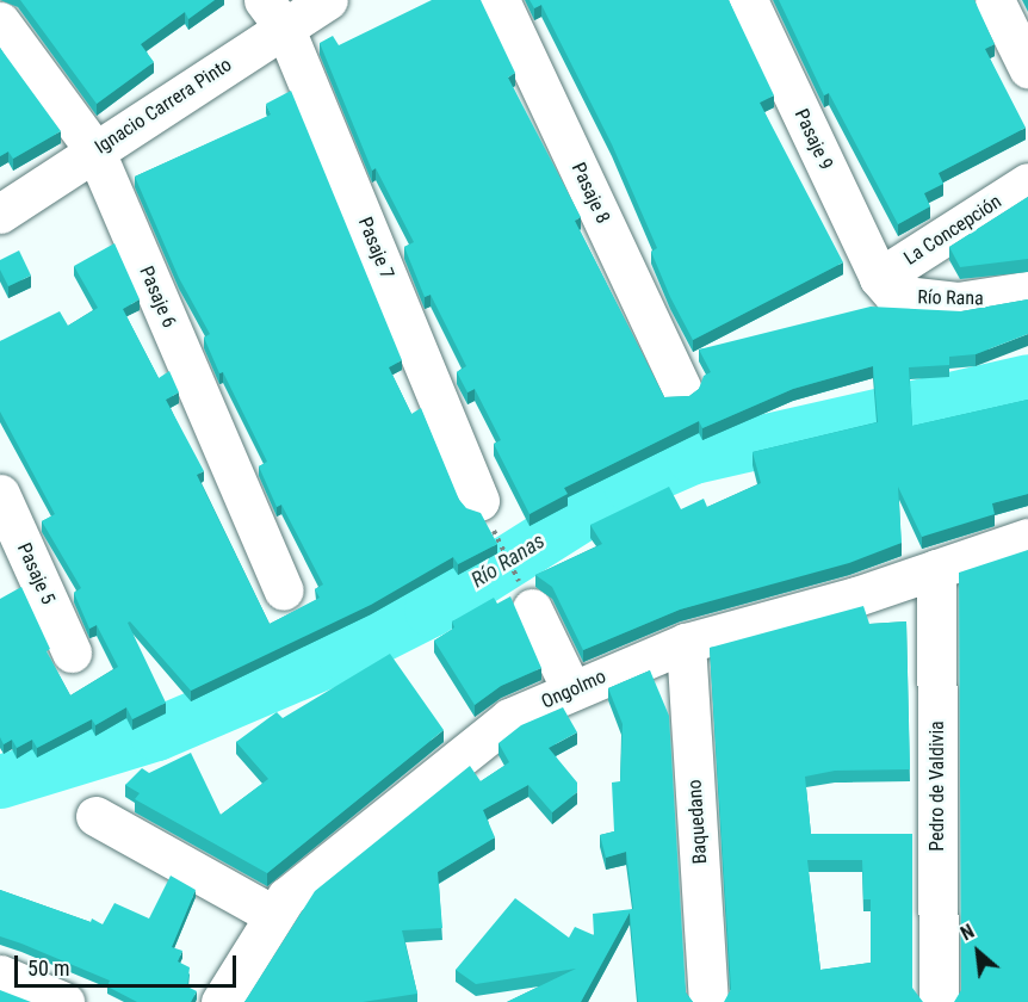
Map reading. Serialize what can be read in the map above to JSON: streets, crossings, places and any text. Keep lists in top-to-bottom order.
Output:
{
  "streets": {
    "street": [
      "Ignacio Carrera Pinto",
      "Pasaje 9",
      "Pasaje 8",
      "La Concepción",
      "Pasaje 7",
      "Pasaje 6",
      "Río Rana",
      "Pasaje 5",
      "Ongolmo",
      "Pedro de Valdivia",
      "Baquedano"
    ]
  },
  "crossings": [
    ["Ignacio Carrera Pinto", "Pasaje 7"],
    ["Ignacio Carrera Pinto", "Pasaje 6"],
    ["Pasaje 9", "La Concepción"],
    ["Pasaje 9", "Río Rana"],
    ["La Concepción", "Río Rana"],
    ["Ongolmo", "Pedro de Valdivia"],
    ["Ongolmo", "Baquedano"]
  ],
  "water": ["Río Ranas"],
  "scale_bar": "50 m",
  "north": "top left"
}
